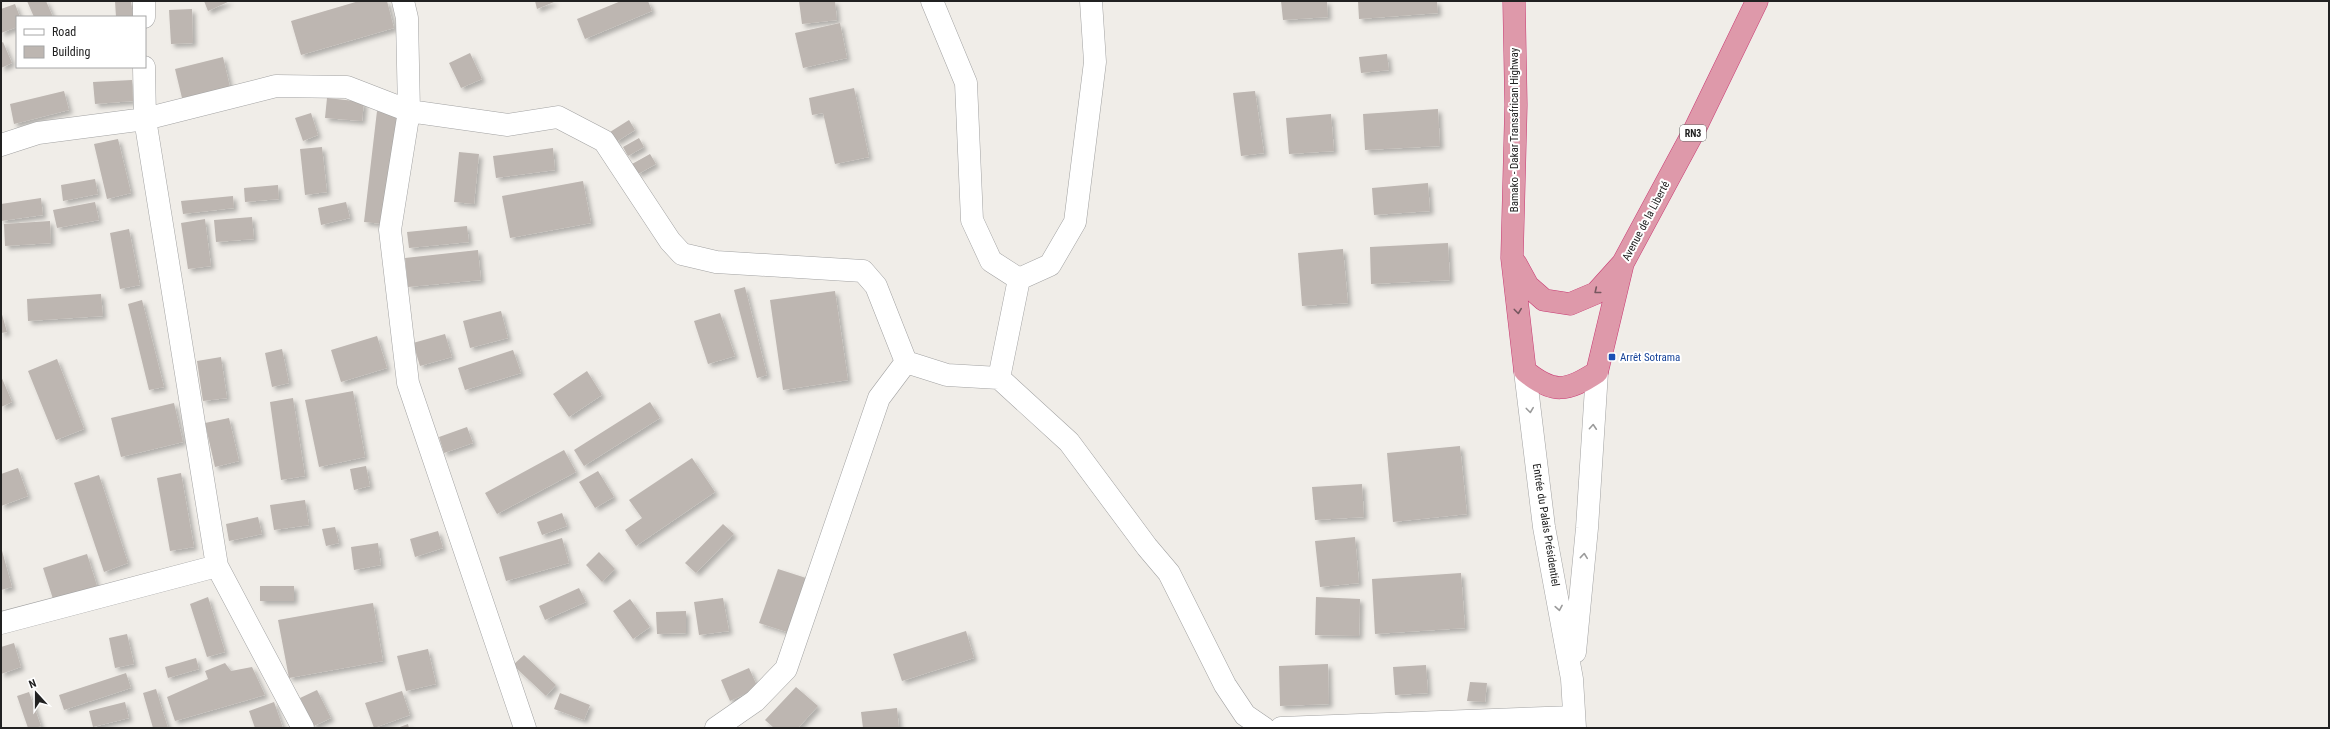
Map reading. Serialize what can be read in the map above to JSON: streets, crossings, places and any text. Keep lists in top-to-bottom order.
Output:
{
  "streets": {
    "highway": ["Bamako - Dakar Transafrican Highway", "RN3", "Avenue de la Liberté"],
    "street": ["Entrée du Palais Présidentiel"]
  },
  "crossings": [
    ["Bamako - Dakar Transafrican Highway", "Avenue de la Liberté"],
    ["RN3", "Avenue de la Liberté"],
    ["RN3", "Entrée du Palais Présidentiel"]
  ],
  "places": {
    "transit": ["Arrêt Sotrama"]
  },
  "legend": ["Road", "Building"],
  "north": "top"
}
